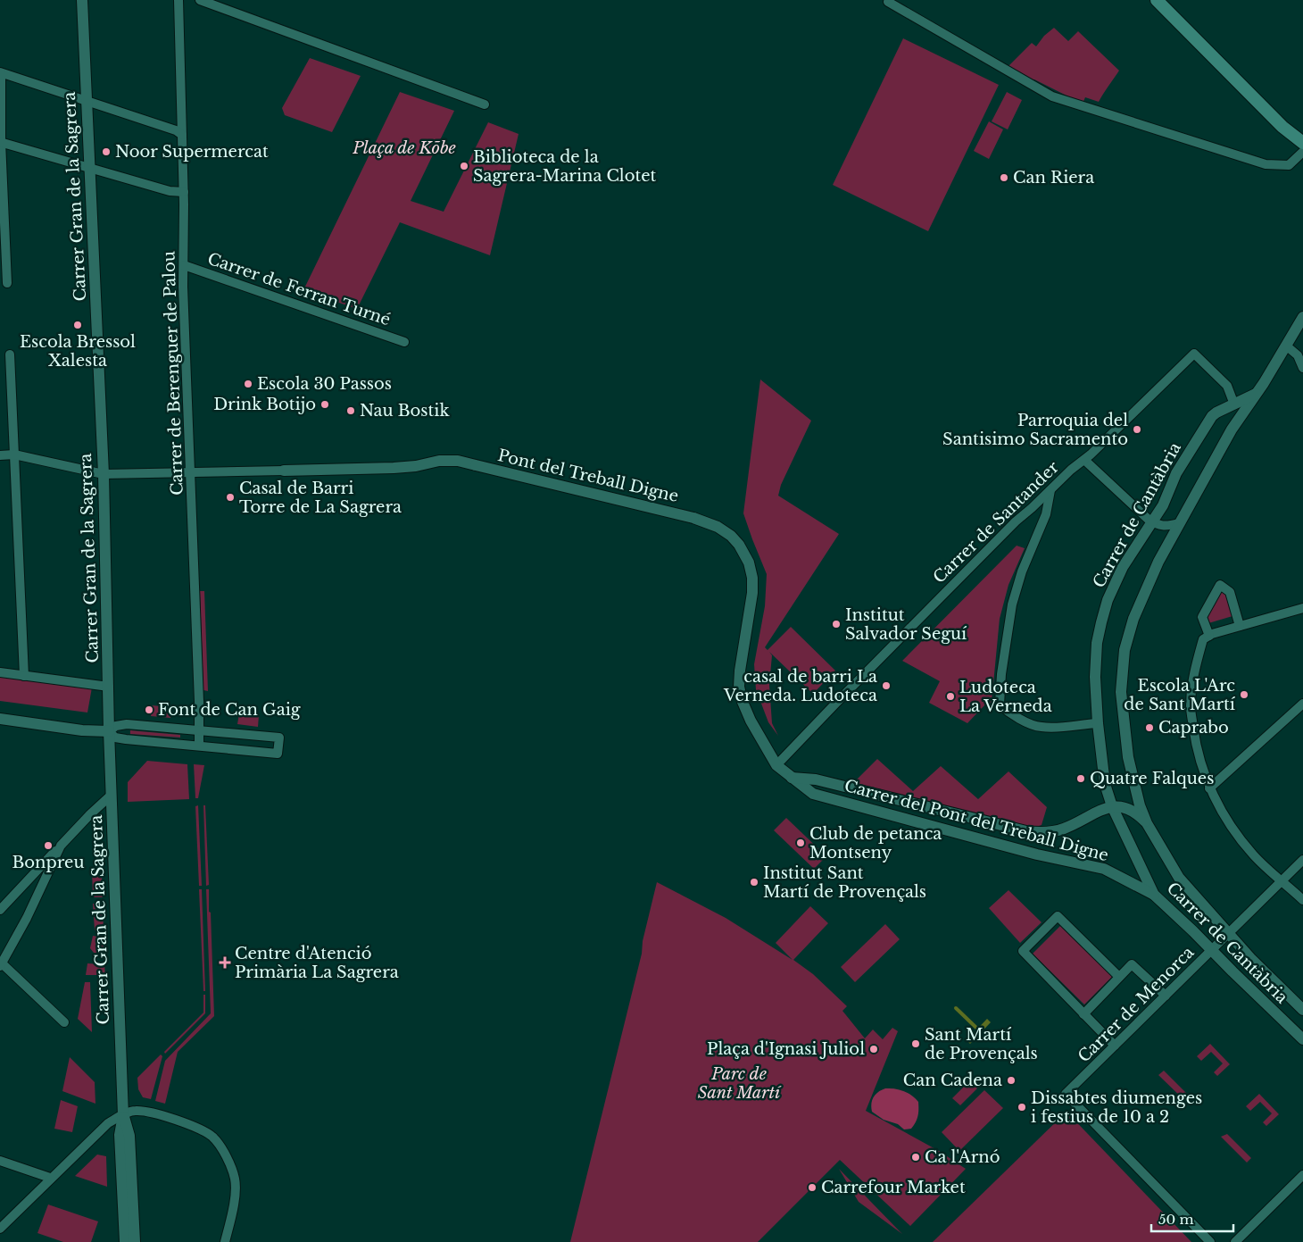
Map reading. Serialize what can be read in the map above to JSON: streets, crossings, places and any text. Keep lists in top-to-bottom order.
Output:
{
  "streets": {
    "street": [
      "Carrer Gran de la Sagrera",
      "Carrer de Ferran Turné",
      "Carrer de Berenguer de Palou",
      "Pont del Treball Digne",
      "Carrer de Cantàbria",
      "Carrer de Santander",
      "Carrer del Pont del Treball Digne",
      "Carrer de Menorca"
    ]
  },
  "crossings": [
    ["Carrer de Ferran Turné", "Carrer de Berenguer de Palou"],
    ["Pont del Treball Digne", "Carrer del Pont del Treball Digne"],
    ["Carrer de Cantàbria", "Carrer de Santander"],
    ["Carrer de Cantàbria", "Carrer del Pont del Treball Digne"],
    ["Carrer de Cantàbria", "Carrer de Menorca"],
    ["Carrer de Santander", "Carrer del Pont del Treball Digne"]
  ],
  "parks": ["Plaça de Kõbe", "Parc de Sant Martí"],
  "places": {
    "other": [
      "Noor Supermercat",
      "Biblioteca de la Sagrera-Marina Clotet",
      "Can Riera",
      "Escola Bressol Xalesta",
      "Escola 30 Passos",
      "Drink Botijo",
      "Nau Bostik",
      "Parroquia del Santisimo Sacramento",
      "Casal de Barri Torre de La Sagrera",
      "Institut Salvador Seguí",
      "casal de barri La Verneda. Ludoteca",
      "Escola L'Arc de Sant Martí",
      "Ludoteca La Verneda",
      "Font de Can Gaig",
      "Caprabo",
      "Quatre Falques",
      "Club de petanca Montseny",
      "Bonpreu",
      "Institut Sant Martí de Provençals",
      "Sant Martí de Provençals",
      "Plaça d'Ignasi Juliol",
      "Can Cadena",
      "Dissabtes diumenges i festius de 10 a 2",
      "Ca l'Arnó",
      "Carrefour Market"
    ],
    "health": ["Centre d'Atenció Primària La Sagrera"]
  },
  "scale_bar": "50 m"
}
